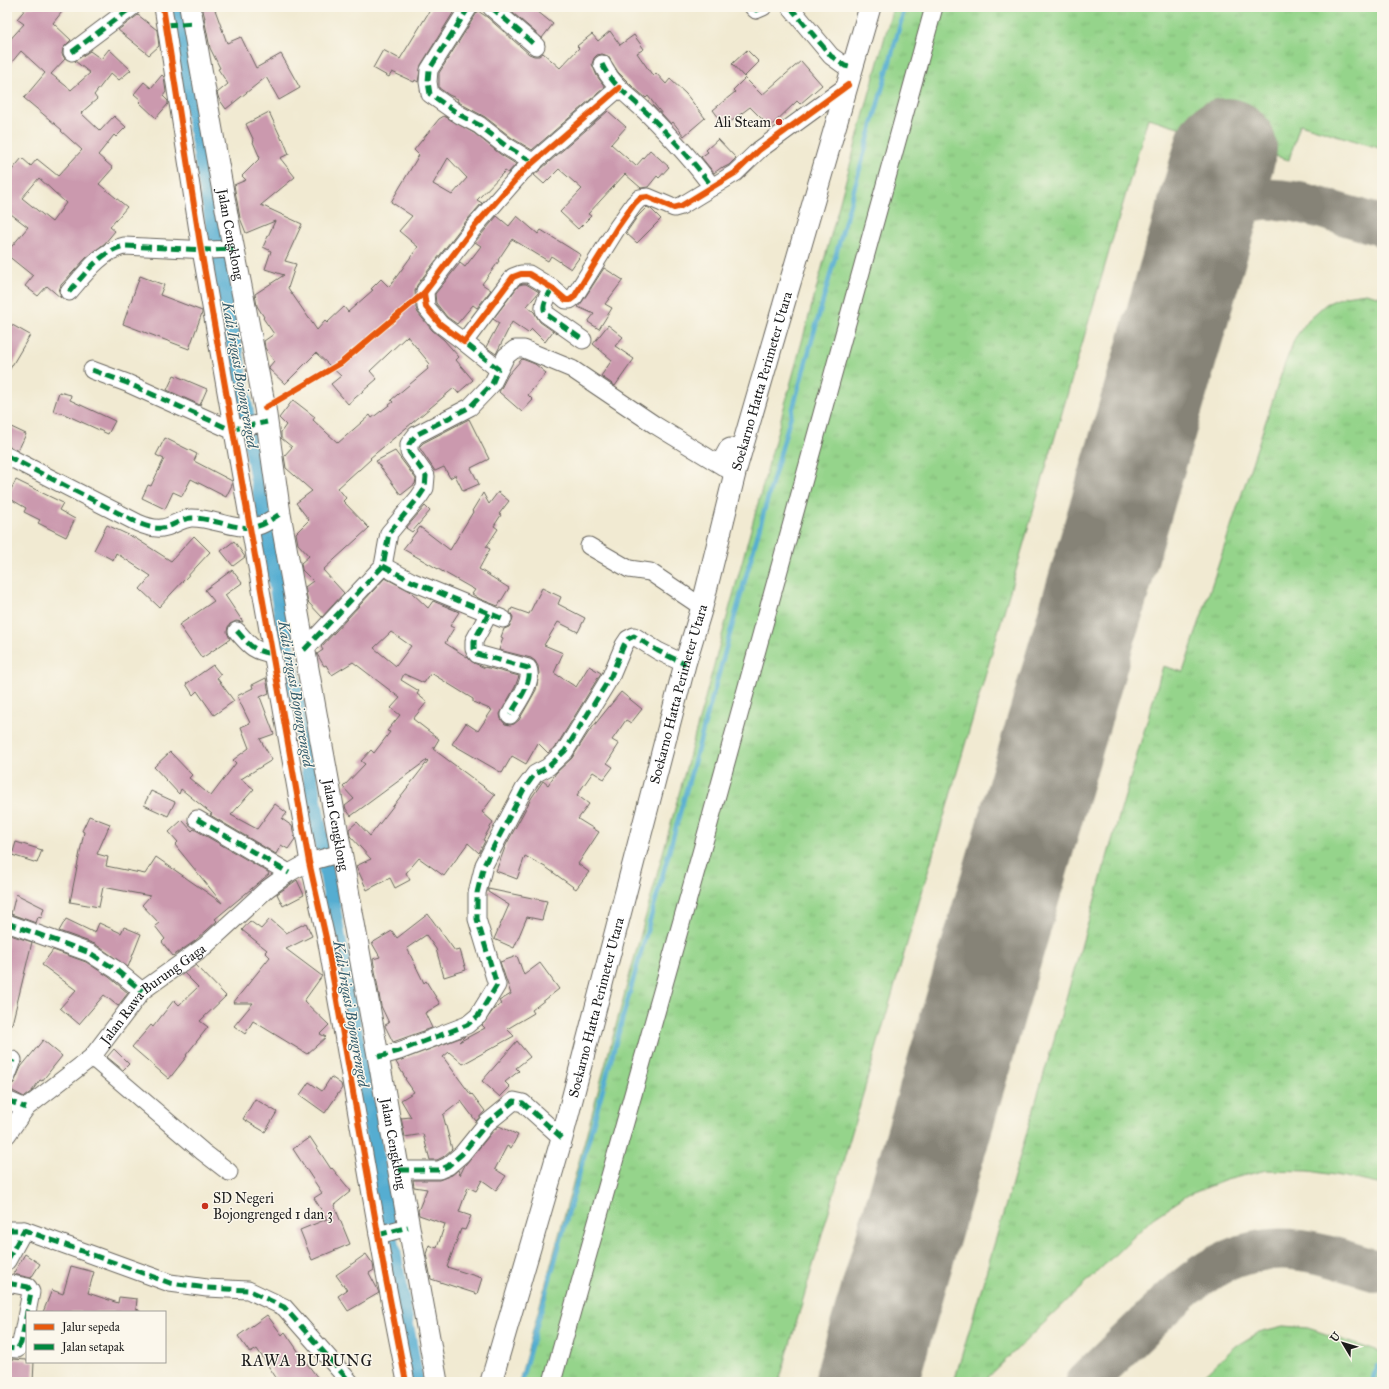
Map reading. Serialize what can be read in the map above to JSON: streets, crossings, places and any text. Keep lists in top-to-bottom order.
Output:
{
  "streets": {
    "main road": ["Jalan Cengklong", "Soekarno Hatta Perimeter Utara"],
    "street": ["Jalan Rawa Burung Gaga"]
  },
  "crossings": [
    ["Jalan Cengklong", "Jalan Rawa Burung Gaga"]
  ],
  "districts": ["RAWA BURUNG"],
  "water": ["Kali Irigasi Bojongrenged"],
  "places": ["Ali Steam", "SD Negeri Bojongrenged 1 dan 3"],
  "legend": ["Jalur sepeda", "Jalan setapak"],
  "north": "top left"
}
